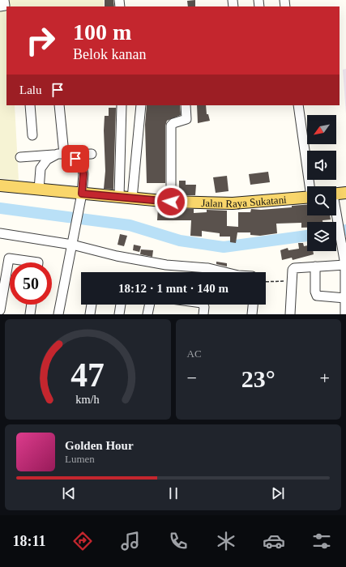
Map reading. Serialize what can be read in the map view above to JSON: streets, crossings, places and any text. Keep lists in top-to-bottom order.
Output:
{
  "streets": {
    "main road": ["Jalan Raya Sukatani"]
  },
  "north": "bottom left",
  "page": {
    "turn": ["100 m", "Belok kanan"],
    "then": "Lalu",
    "limit": "50",
    "trip": "18:12 · 1 mnt · 140 m",
    "tile": "AC",
    "heat": ["−", "23°", "+"],
    "song": ["Golden Hour", "Lumen"],
    "tabs": "18:11",
    "gauge": ["47", "km/h"]
  }
}
